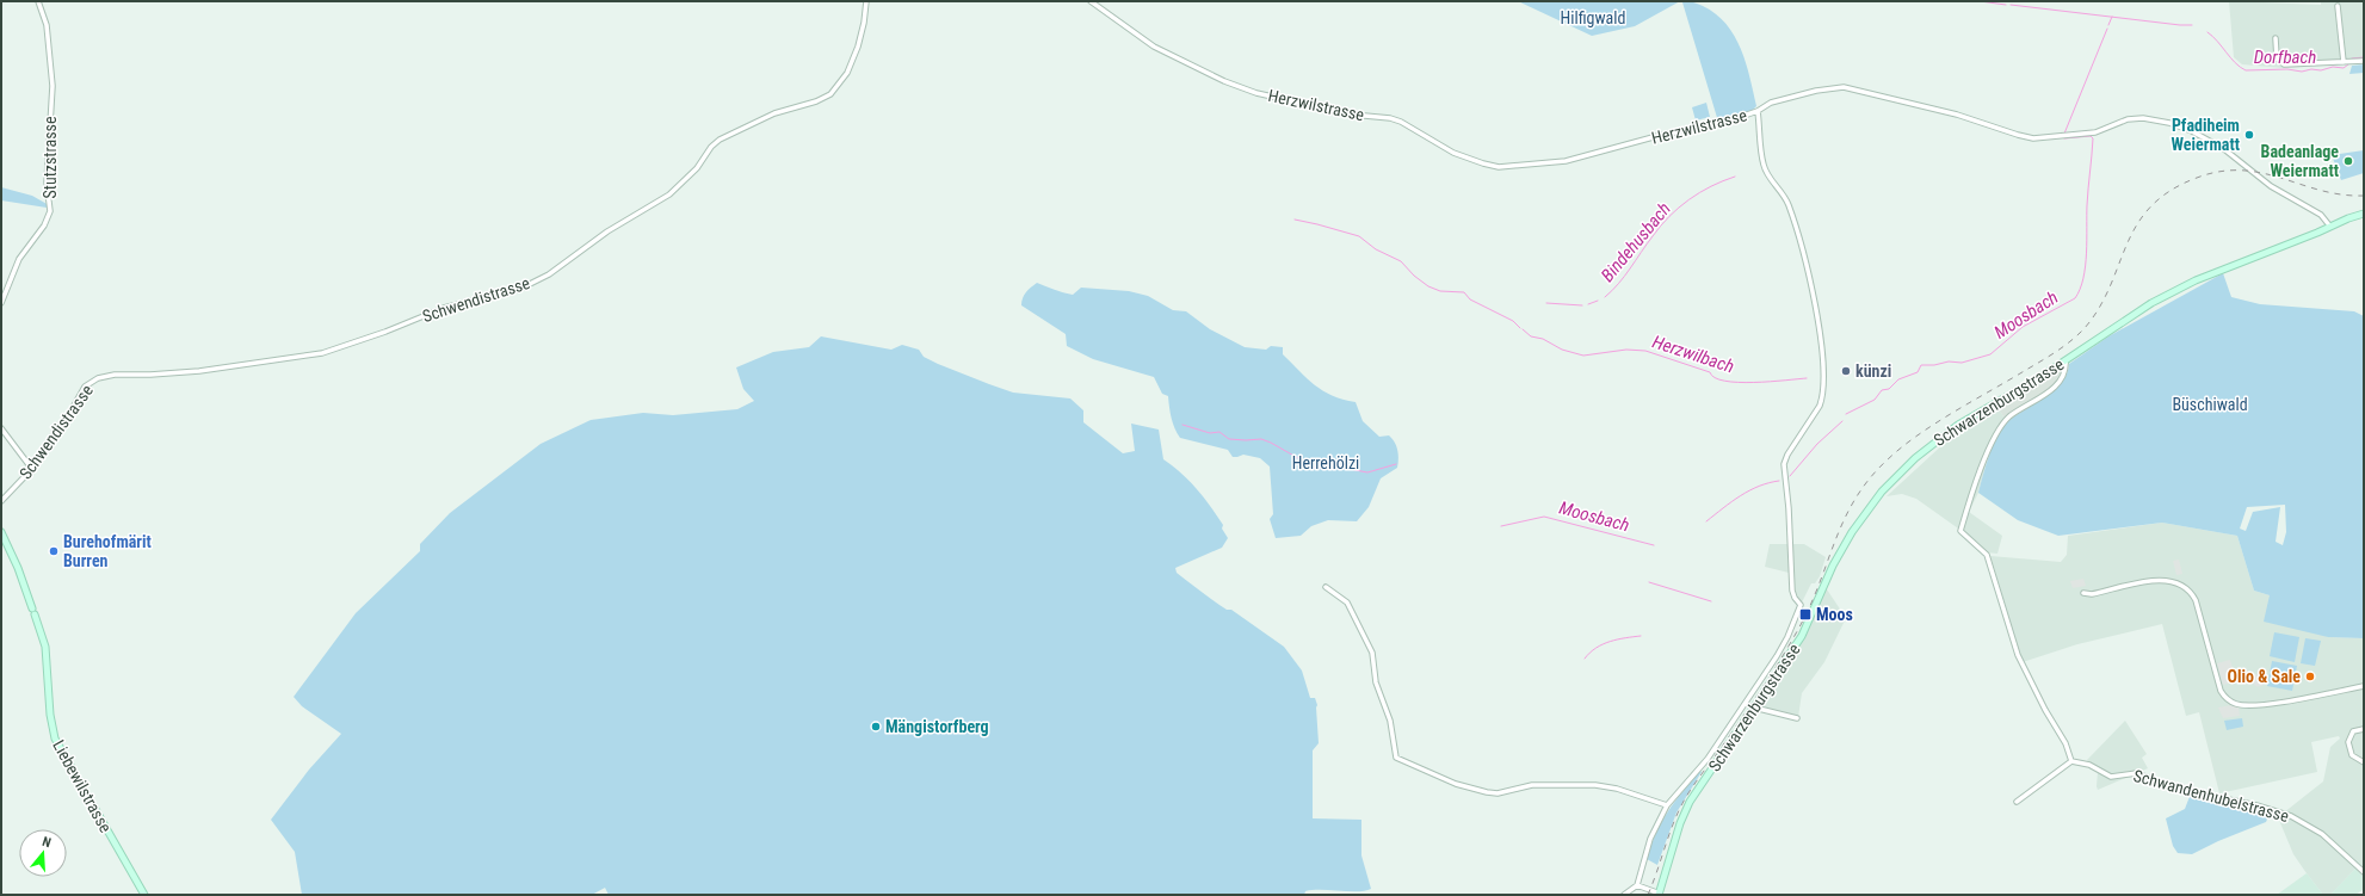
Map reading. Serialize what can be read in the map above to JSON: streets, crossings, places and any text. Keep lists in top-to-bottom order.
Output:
{
  "streets": {
    "main road": ["Schwarzenburgstrasse", "Liebewilstrasse"],
    "street": [
      "Herzwilstrasse",
      "Stutzstrasse",
      "Schwendistrasse",
      "Schwandenhubelstrasse"
    ]
  },
  "crossings": [
    ["Herzwilstrasse", "Schwarzenburgstrasse"]
  ],
  "water": [
    "Dorfbach",
    "Bindehusbach",
    "Moosbach",
    "Herzwilbach"
  ],
  "parks": ["Hilfigwald", "Büschiwald", "Herrehölzi"],
  "places": {
    "other": [
      "Pfadiheim Weiermatt",
      "Badeanlage Weiermatt",
      "künzi",
      "Burehofmärit Burren",
      "Olio & Sale",
      "Mängistorfberg"
    ],
    "transit": ["Moos"]
  },
  "north": "top"
}
